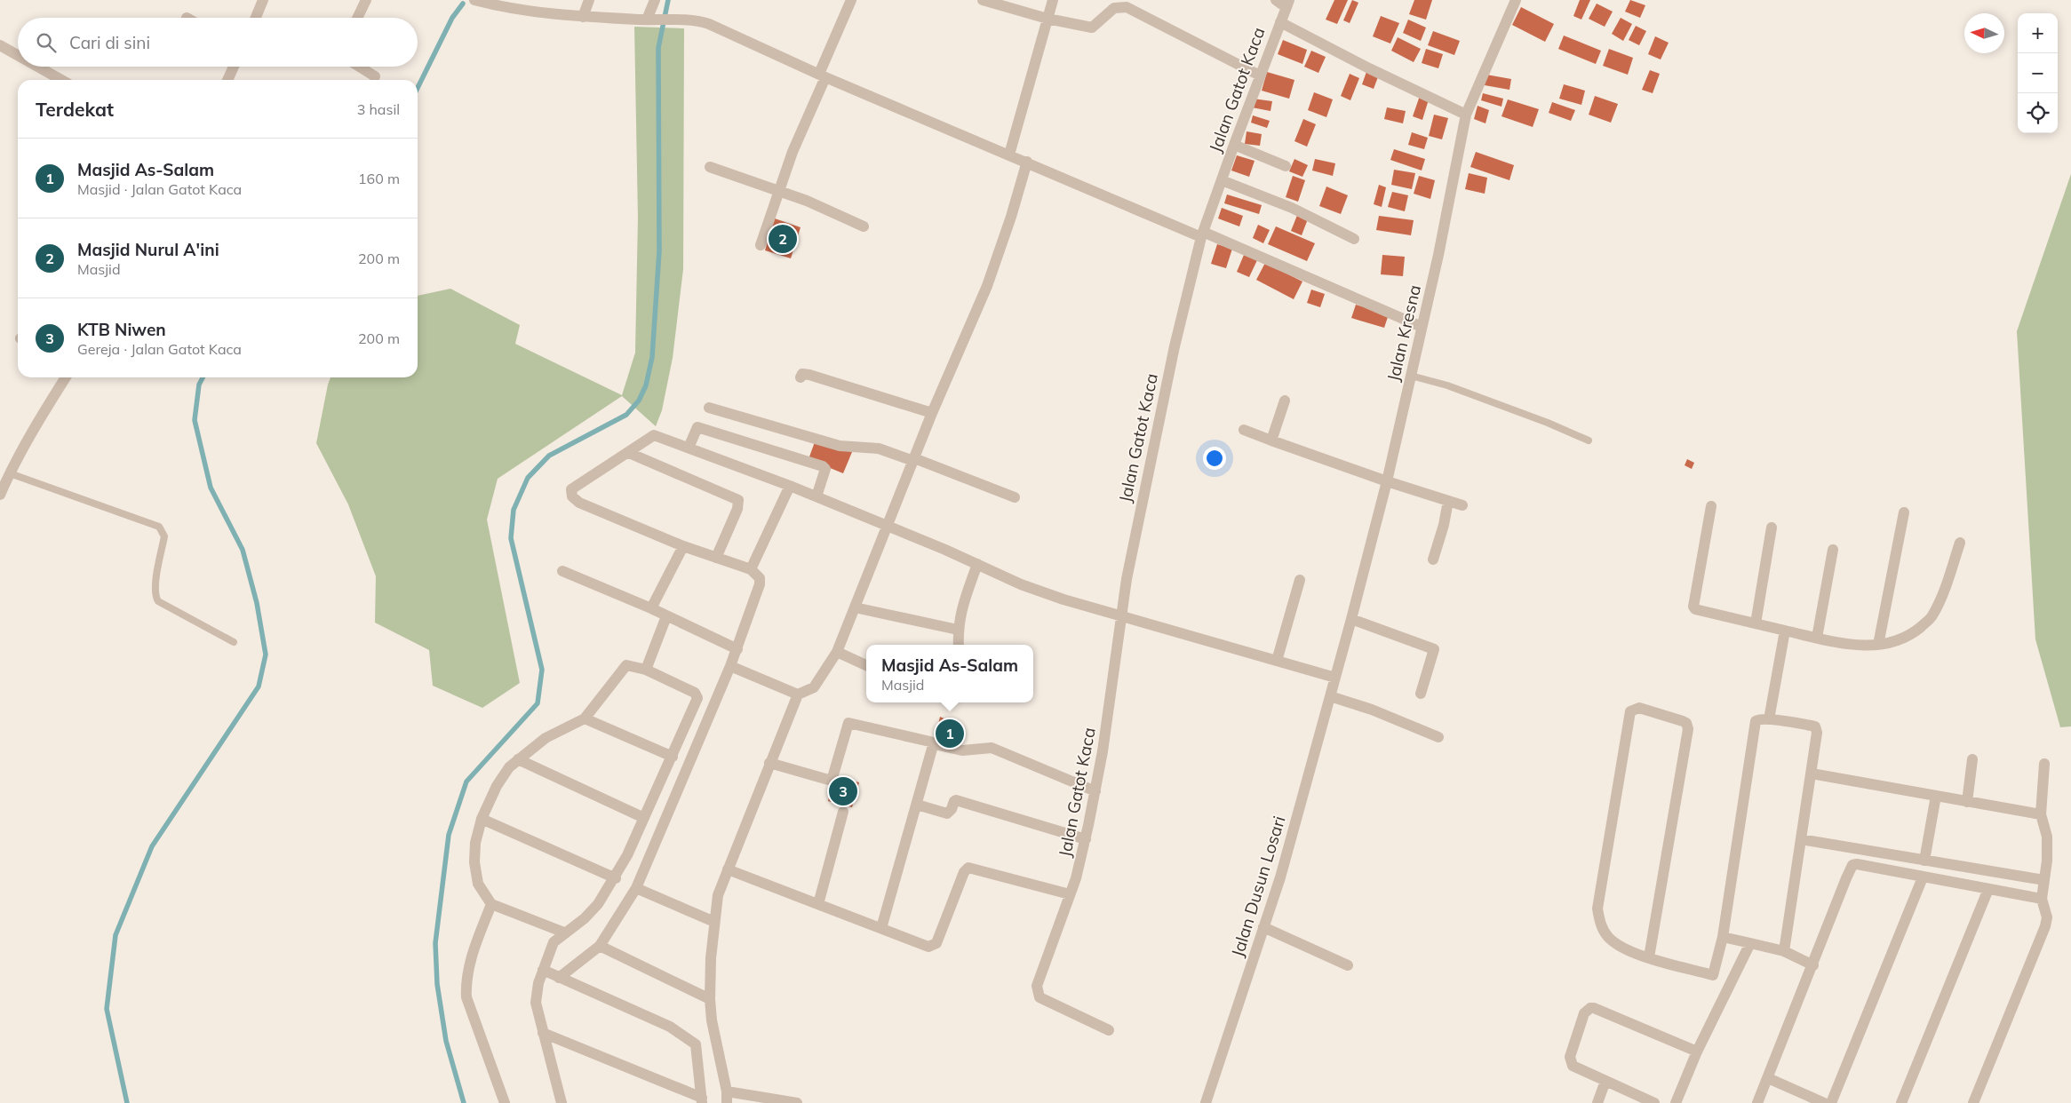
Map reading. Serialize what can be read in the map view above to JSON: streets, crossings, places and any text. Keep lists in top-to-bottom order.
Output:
{
  "streets": {
    "street": ["Jalan Gatot Kaca", "Jalan Kresna", "Jalan Dusun Losari"]
  },
  "crossings": [
    ["Jalan Kresna", "Jalan Dusun Losari"]
  ],
  "north": "left",
  "page": {
    "map_buttons": ["+", "−"],
    "search": "Cari di sini",
    "heading": ["Terdekat", "3 hasil"],
    "list": [
      {
        "mark": "1",
        "name": "Masjid As-Salam",
        "note": "Masjid · Jalan Gatot Kaca",
        "value": "160 m"
      },
      {
        "mark": "2",
        "name": "Masjid Nurul A'ini",
        "note": "Masjid",
        "value": "200 m"
      },
      {
        "mark": "3",
        "name": "KTB Niwen",
        "note": "Gereja · Jalan Gatot Kaca",
        "value": "200 m"
      }
    ],
    "pins": ["2", "1", "3"],
    "popup": ["Masjid As-Salam", "Masjid"]
  }
}
